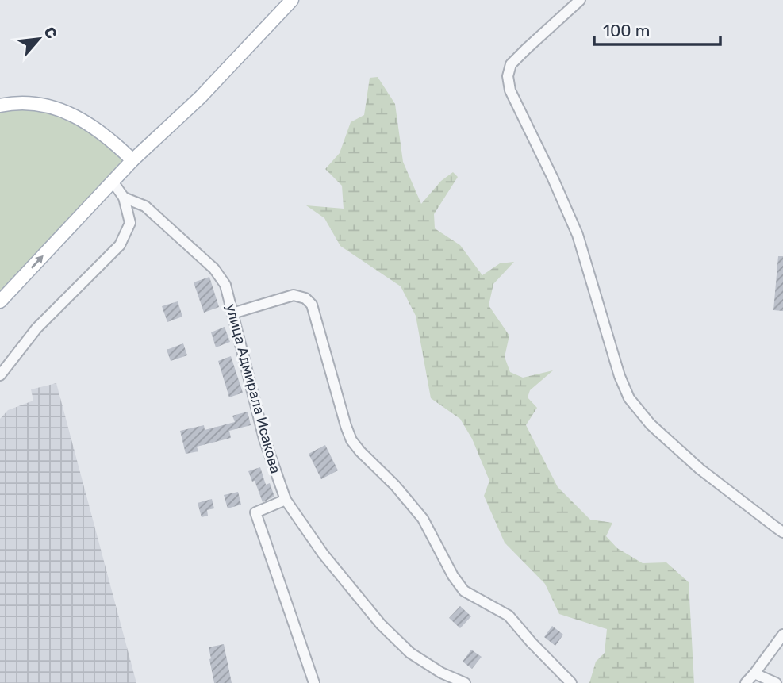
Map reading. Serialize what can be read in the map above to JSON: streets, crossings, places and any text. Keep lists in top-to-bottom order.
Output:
{
  "streets": {
    "street": ["улица Адмирала Исакова"]
  },
  "scale_bar": "100 m",
  "north": "top right"
}
